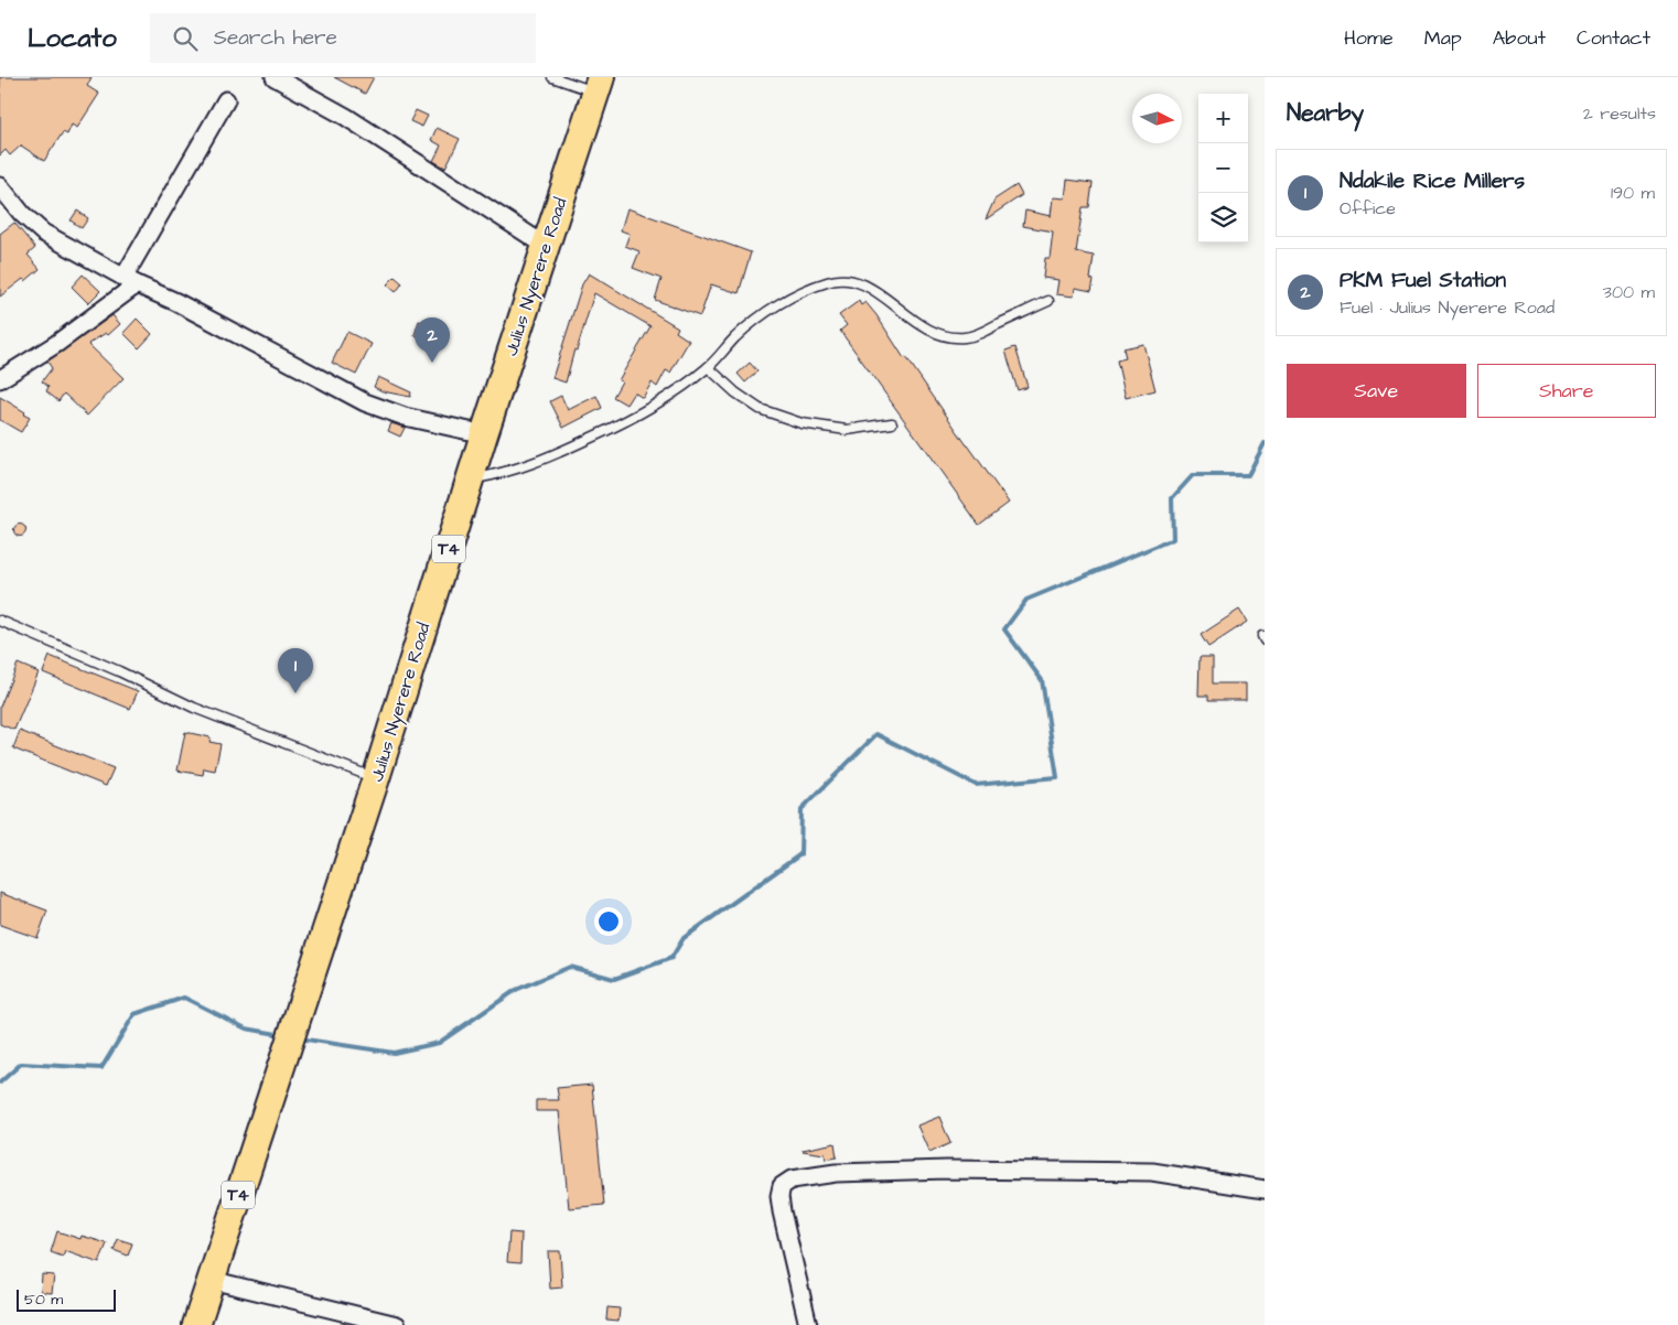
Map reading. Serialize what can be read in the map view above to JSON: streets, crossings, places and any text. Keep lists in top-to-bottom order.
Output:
{
  "streets": {
    "highway": ["Julius Nyerere Road", "T4"]
  },
  "scale_bar": "50 m",
  "north": "right",
  "page": {
    "header": "Locato",
    "search": "Search here",
    "nav": [
      "Home",
      "Map",
      "About",
      "Contact"
    ],
    "heading": ["Nearby", "2 results"],
    "map_buttons": ["+", "−"],
    "list": [
      {
        "mark": "1",
        "name": "Ndakile Rice Millers",
        "note": "Office",
        "value": "190 m"
      },
      {
        "mark": "2",
        "name": "PKM Fuel Station",
        "note": "Fuel · Julius Nyerere Road",
        "value": "300 m"
      }
    ],
    "pins": ["2", "1"],
    "buttons": ["Save", "Share"],
    "scale": "50 m"
  }
}
